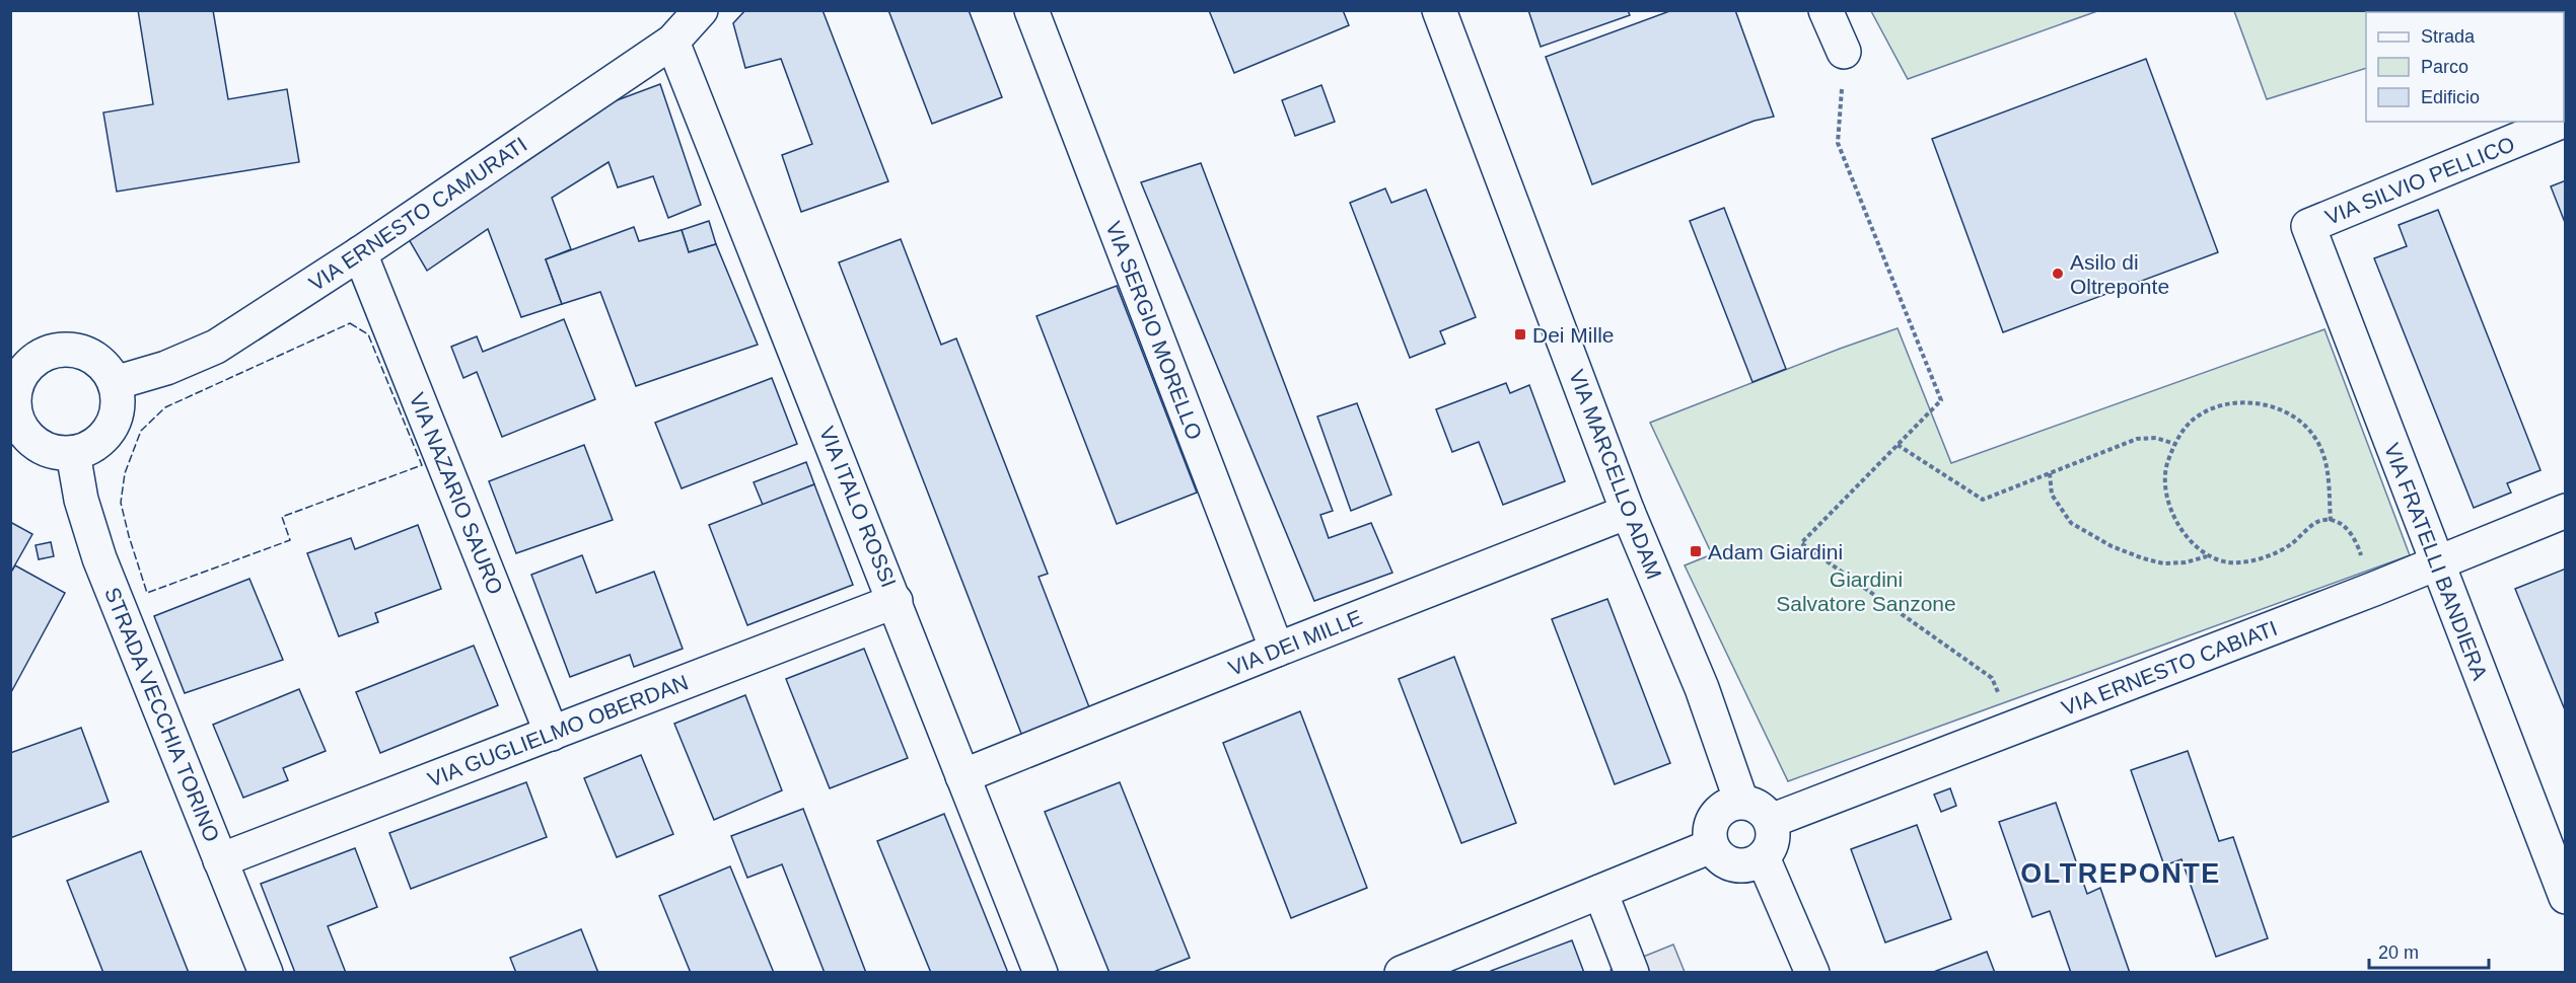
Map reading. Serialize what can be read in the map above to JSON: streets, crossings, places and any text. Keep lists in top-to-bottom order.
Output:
{
  "streets": {
    "street": [
      "VIA SILVIO PELLICO",
      "VIA ERNESTO CAMURATI",
      "VIA SERGIO MORELLO",
      "VIA MARCELLO ADAM",
      "VIA NAZARIO SAURO",
      "VIA ITALO ROSSI",
      "VIA FRATELLI BANDIERA",
      "VIA DEI MILLE",
      "VIA ERNESTO CABIATI",
      "STRADA VECCHIA TORINO",
      "VIA GUGLIELMO OBERDAN"
    ]
  },
  "crossings": [
    ["VIA SILVIO PELLICO", "VIA FRATELLI BANDIERA"],
    ["VIA ERNESTO CAMURATI", "VIA NAZARIO SAURO"],
    ["VIA ERNESTO CAMURATI", "VIA ITALO ROSSI"],
    ["VIA ERNESTO CAMURATI", "STRADA VECCHIA TORINO"],
    ["VIA SERGIO MORELLO", "VIA DEI MILLE"],
    ["VIA MARCELLO ADAM", "VIA DEI MILLE"],
    ["VIA MARCELLO ADAM", "VIA ERNESTO CABIATI"],
    ["VIA NAZARIO SAURO", "VIA GUGLIELMO OBERDAN"],
    ["VIA ITALO ROSSI", "VIA DEI MILLE"],
    ["VIA ITALO ROSSI", "VIA GUGLIELMO OBERDAN"],
    ["VIA FRATELLI BANDIERA", "VIA ERNESTO CABIATI"],
    ["STRADA VECCHIA TORINO", "VIA GUGLIELMO OBERDAN"]
  ],
  "districts": ["OLTREPONTE"],
  "parks": ["Giardini Salvatore Sanzone"],
  "places": {
    "other": ["Asilo di Oltreponte"],
    "transit": ["Dei Mille", "Adam Giardini"]
  },
  "legend": ["Strada", "Parco", "Edificio"],
  "scale_bar": "20 m"
}
